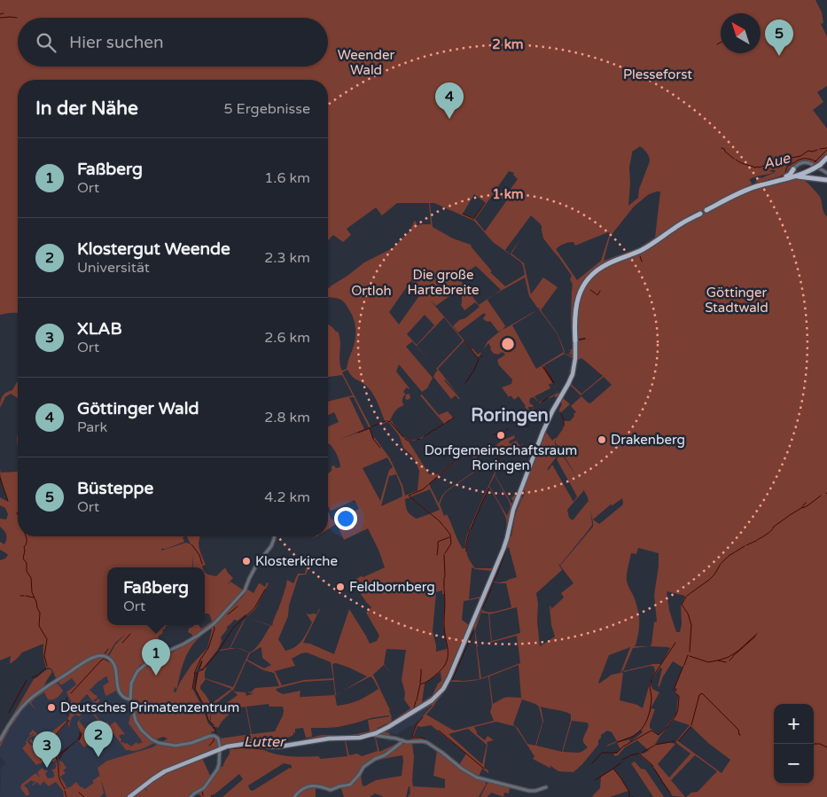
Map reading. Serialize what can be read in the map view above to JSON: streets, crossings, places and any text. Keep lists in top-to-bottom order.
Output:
{
  "districts": ["Roringen"],
  "water": ["Aue", "Lutter"],
  "parks": [
    "Weender Wald",
    "Plesseforst",
    "Die große Hartebreite",
    "Ortloh",
    "Göttinger Stadtwald"
  ],
  "places": [
    "Dorfgemeinschaftsraum Roringen",
    "Drakenberg",
    "Klosterkirche",
    "Feldbornberg",
    "Deutsches Primatenzentrum"
  ],
  "north": "top left",
  "page": {
    "search": "Hier suchen",
    "pins": [
      "5",
      "4",
      "1",
      "2",
      "3"
    ],
    "heading": ["In der Nähe", "5 Ergebnisse"],
    "list": [
      {
        "mark": "1",
        "name": "Faßberg",
        "note": "Ort",
        "value": "1.6 km"
      },
      {
        "mark": "2",
        "name": "Klostergut Weende",
        "note": "Universität",
        "value": "2.3 km"
      },
      {
        "mark": "3",
        "name": "XLAB",
        "note": "Ort",
        "value": "2.6 km"
      },
      {
        "mark": "4",
        "name": "Göttinger Wald",
        "note": "Park",
        "value": "2.8 km"
      },
      {
        "mark": "5",
        "name": "Büsteppe",
        "note": "Ort",
        "value": "4.2 km"
      }
    ],
    "popup": ["Faßberg", "Ort"],
    "map_buttons": ["+", "−"]
  },
  "rings": ["2 km", "1 km"]
}
